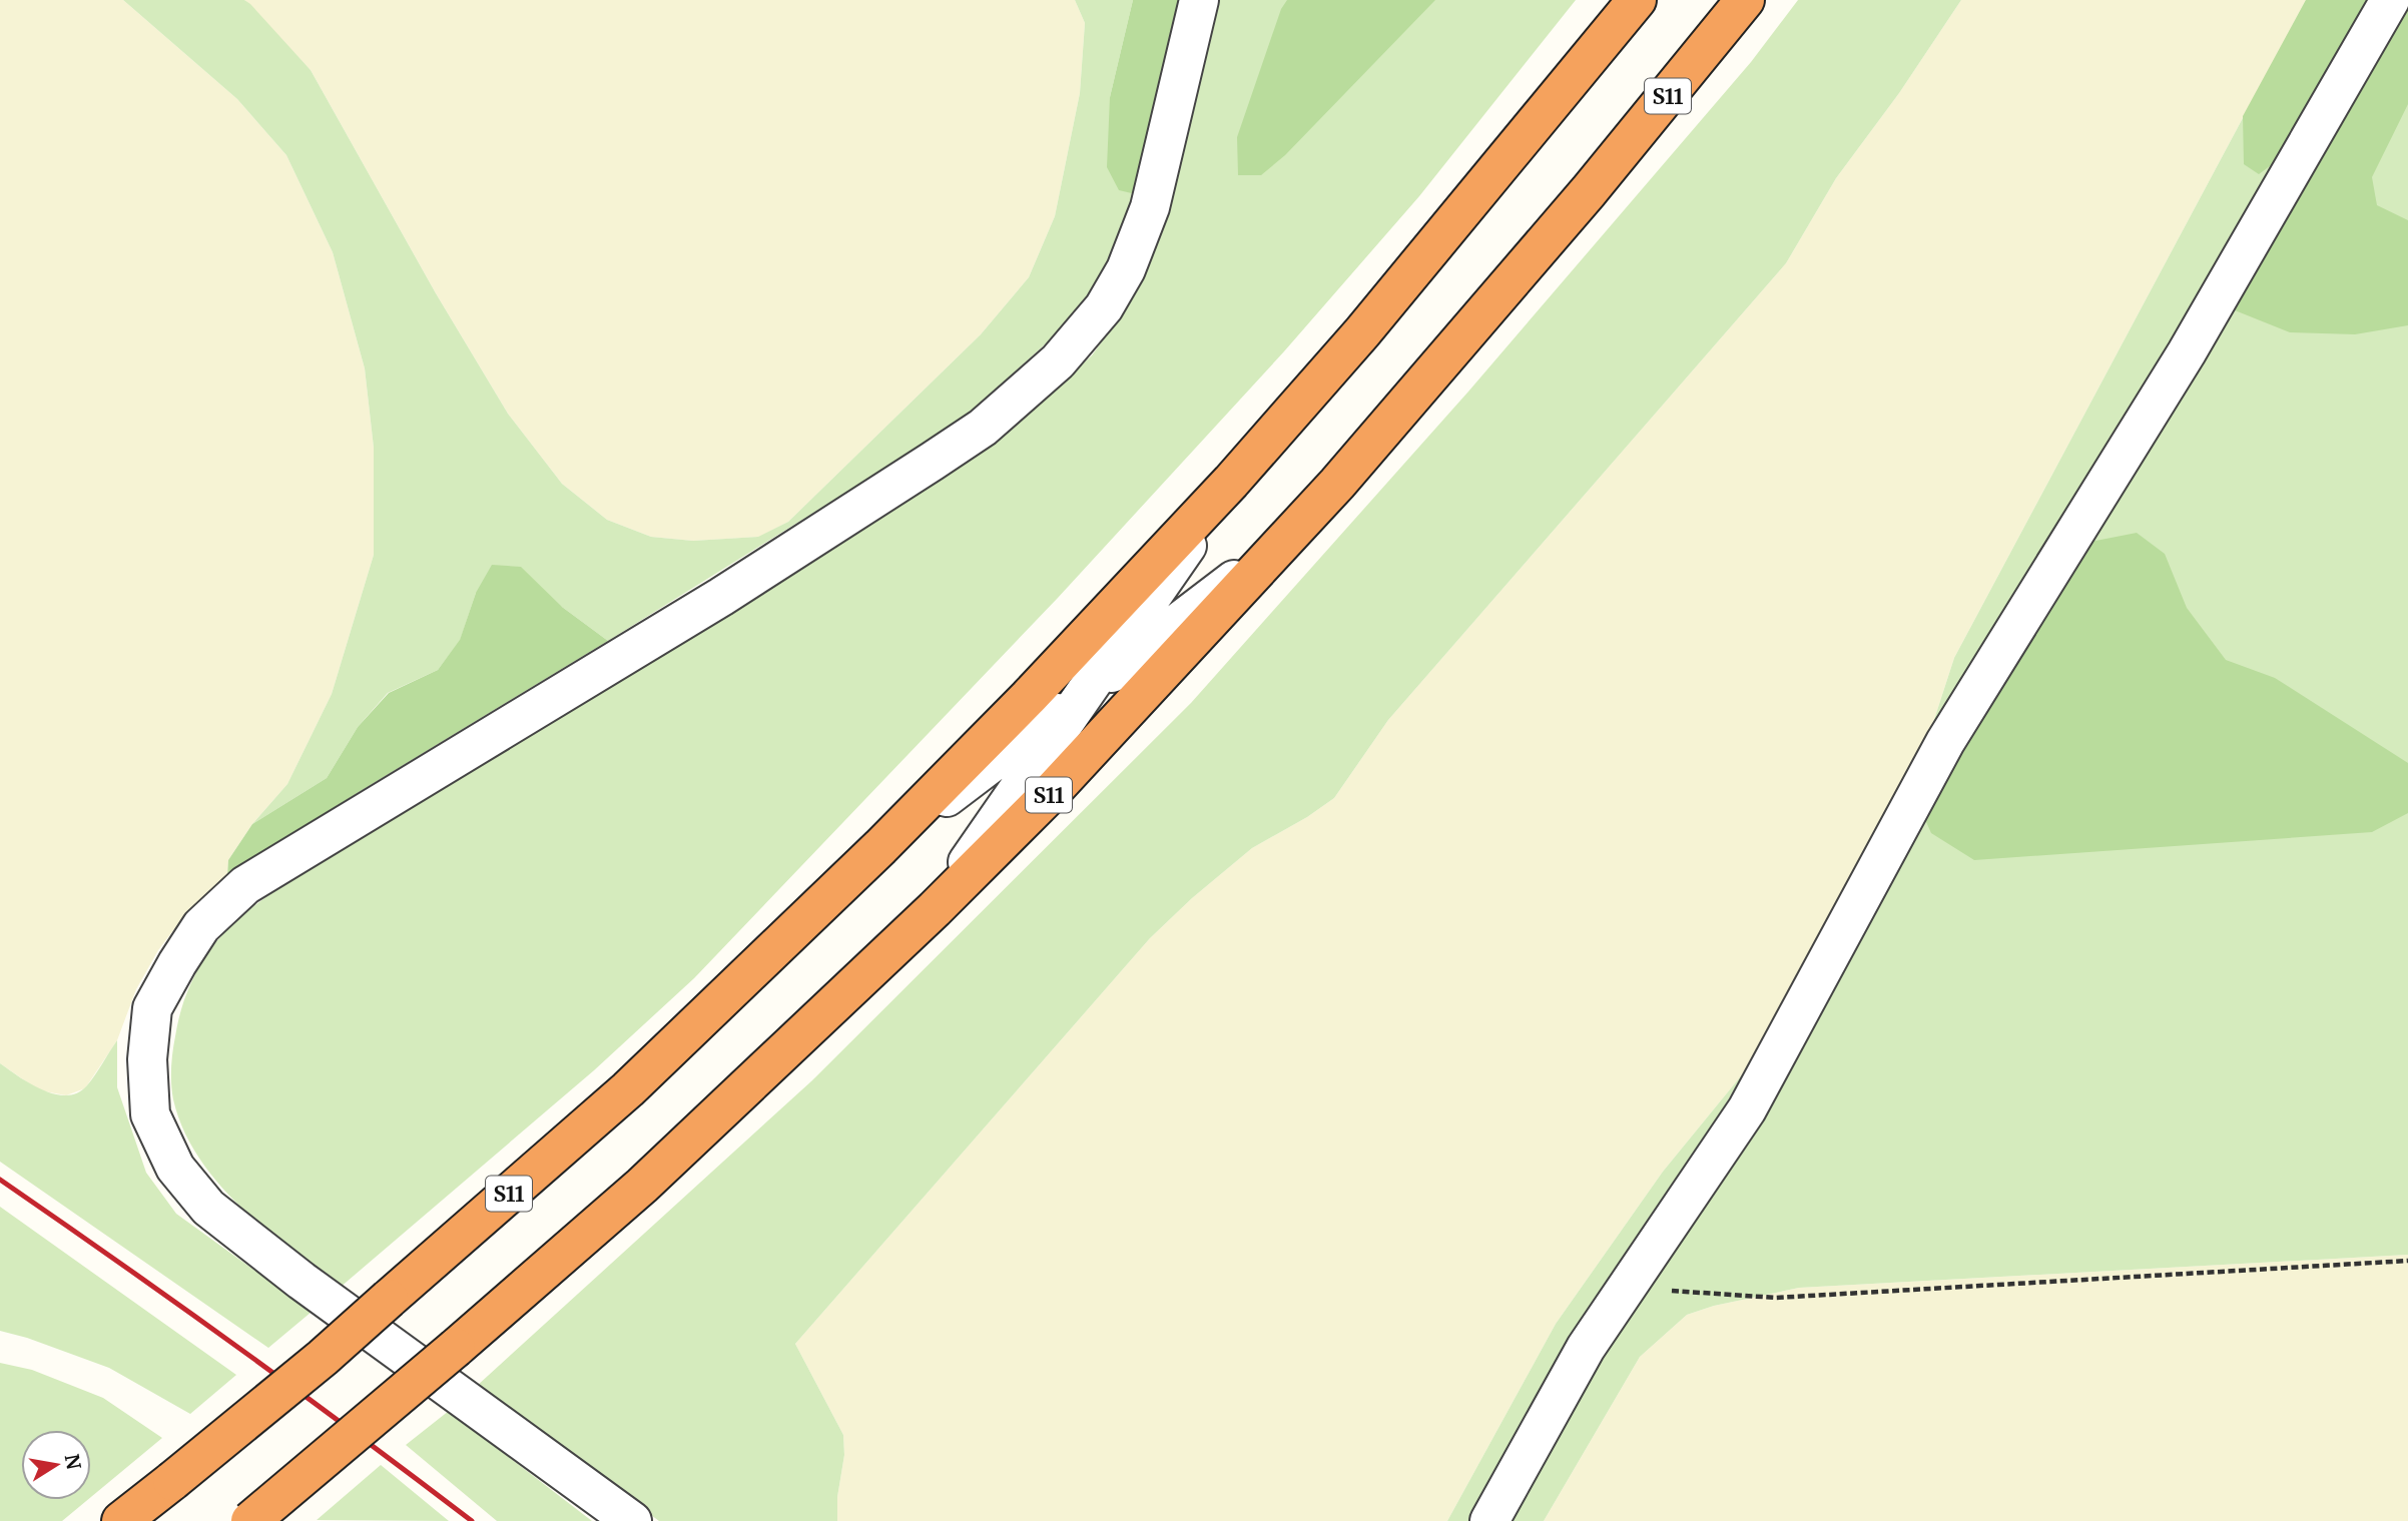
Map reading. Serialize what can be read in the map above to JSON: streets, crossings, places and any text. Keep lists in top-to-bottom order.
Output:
{
  "streets": {
    "highway": ["S11"]
  },
  "north": "right"
}
